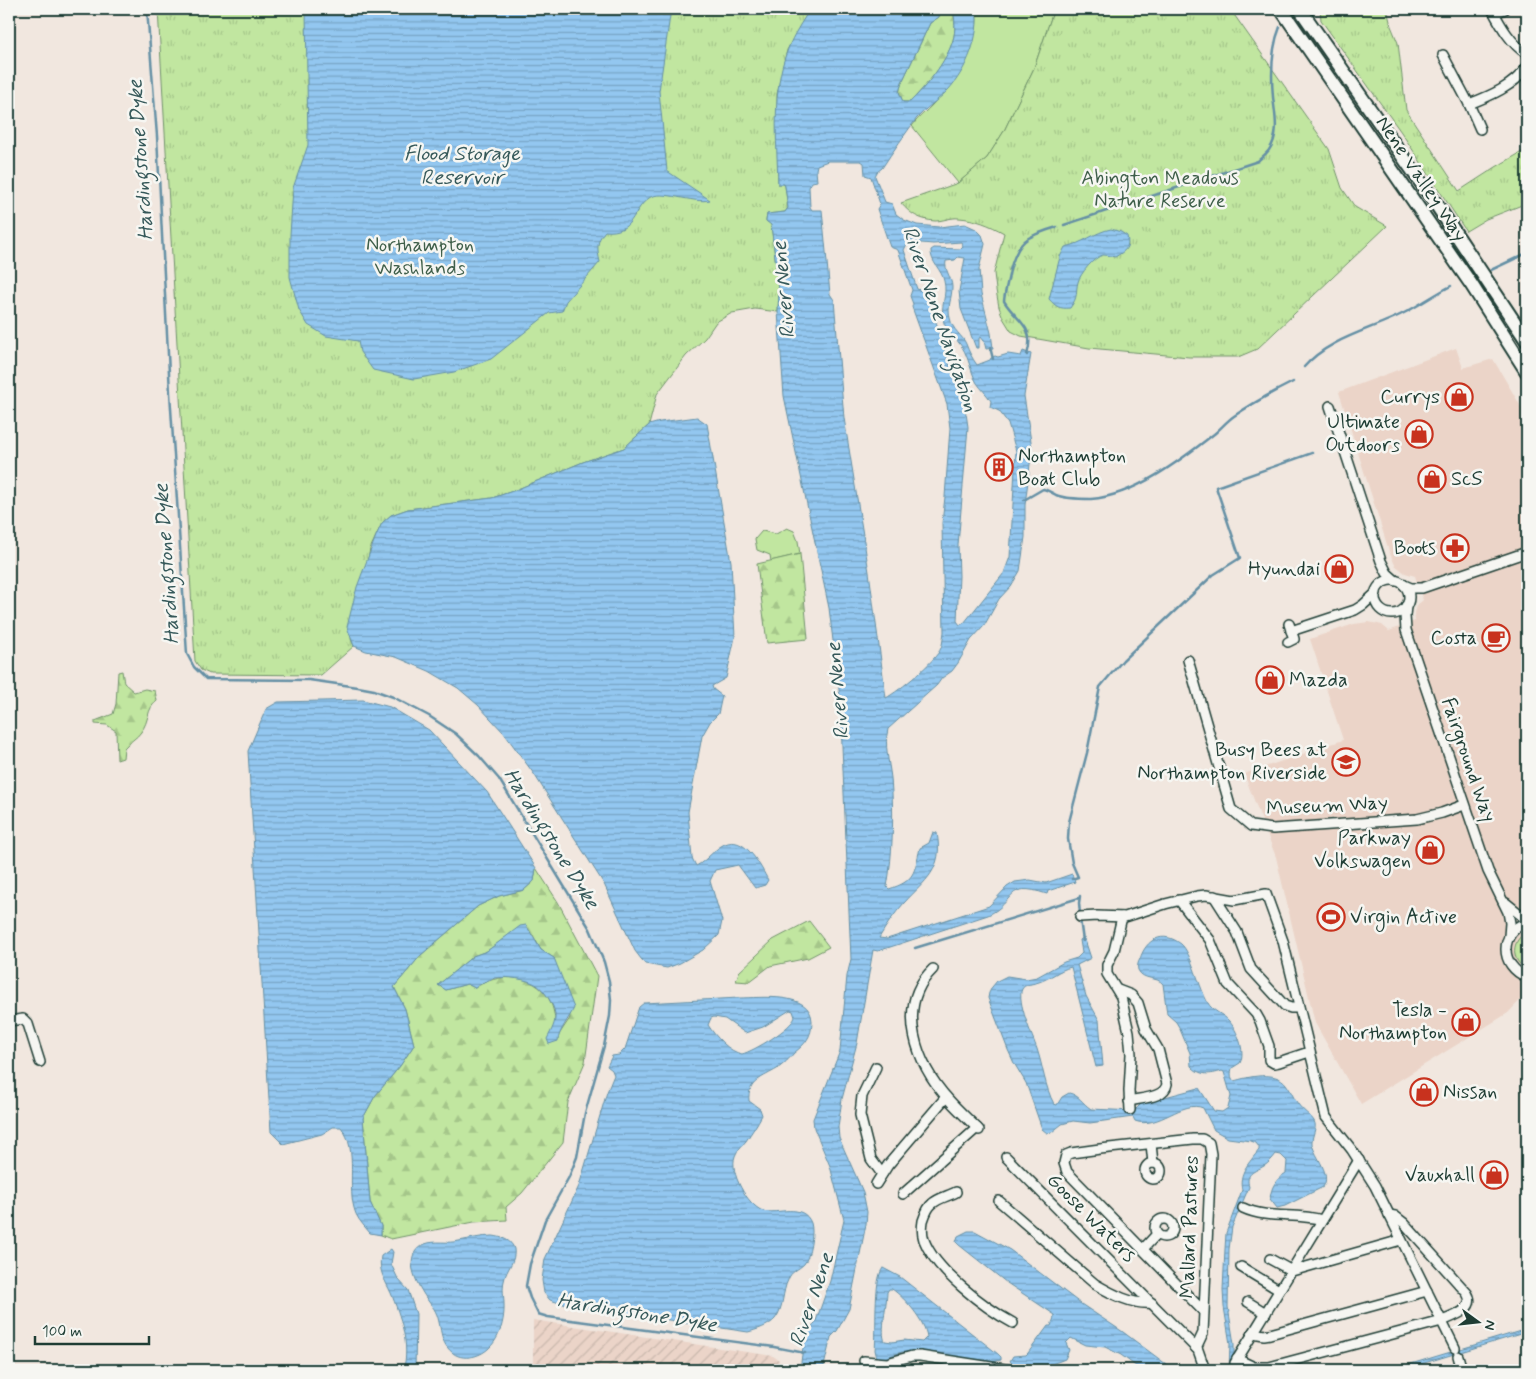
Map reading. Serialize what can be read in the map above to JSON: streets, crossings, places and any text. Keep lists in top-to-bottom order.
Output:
{
  "streets": {
    "highway": ["Nene Valley Way"],
    "street": [
      "Fairground Way",
      "Museum Way",
      "Goose Waters",
      "Mallard Pastures"
    ]
  },
  "crossings": [
    ["Fairground Way", "Museum Way"],
    ["Goose Waters", "Mallard Pastures"]
  ],
  "water": [
    "Flood Storage Reservoir",
    "Hardingstone Dyke",
    "River Nene",
    "River Nene Navigation"
  ],
  "parks": ["Abington Meadows Nature Reserve", "Northampton Washlands"],
  "places": {
    "shop": [
      "Currys",
      "Ultimate Outdoors",
      "ScS",
      "Hyundai",
      "Mazda",
      "Parkway Volkswagen",
      "Tesla - Northampton",
      "Nissan",
      "Vauxhall"
    ],
    "building": ["Northampton Boat Club"],
    "pharmacy": ["Boots"],
    "cafe": ["Costa"],
    "school or university": ["Busy Bees at Northampton Riverside"],
    "sports": ["Virgin Active"]
  },
  "scale_bar": "100 m",
  "north": "right"
}
